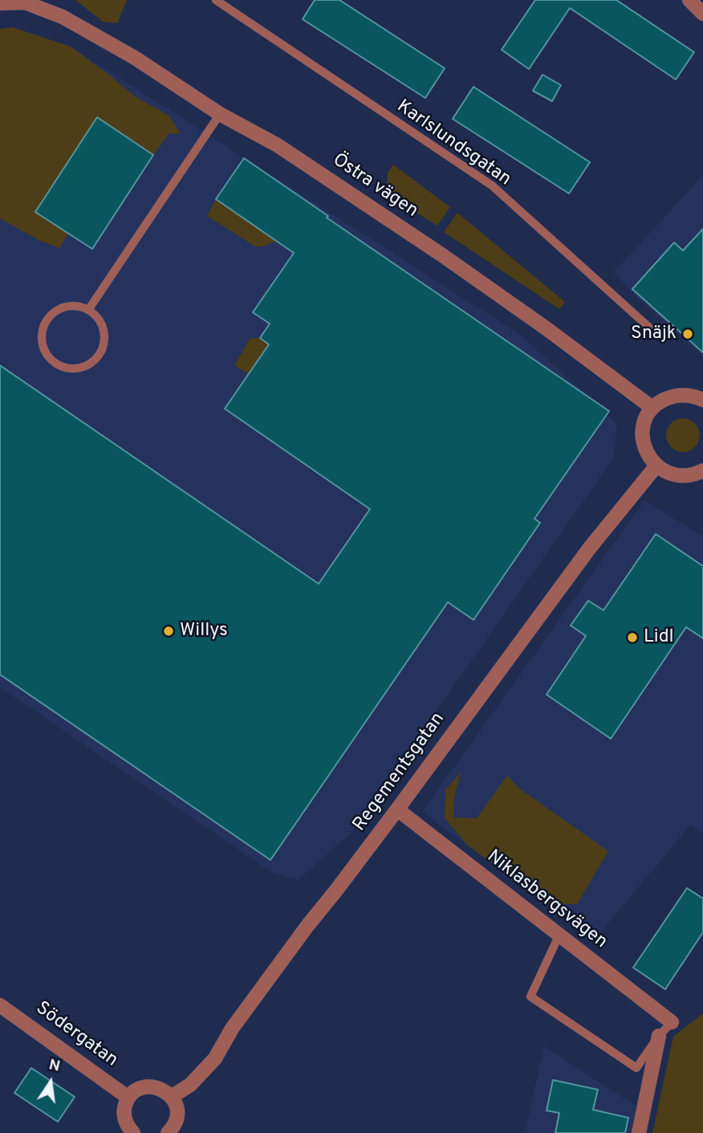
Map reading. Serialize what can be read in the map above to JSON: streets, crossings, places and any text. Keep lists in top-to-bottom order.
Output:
{
  "streets": {
    "street": [
      "Östra vägen",
      "Regementsgatan",
      "Niklasbergsvägen",
      "Södergatan"
    ],
    "lane": ["Karlslundsgatan"]
  },
  "crossings": [
    ["Regementsgatan", "Niklasbergsvägen"]
  ],
  "places": ["Snäjk", "Willys", "Lidl"],
  "north": "top"
}
